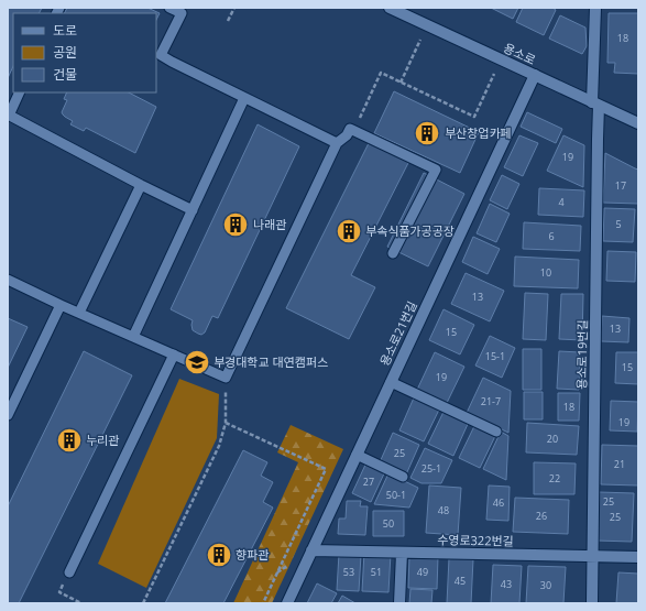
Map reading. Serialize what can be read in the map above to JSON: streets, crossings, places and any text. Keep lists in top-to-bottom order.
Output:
{
  "streets": {
    "street": [
      "용소로",
      "용소로21번길",
      "용소로19번길",
      "수영로322번길"
    ]
  },
  "crossings": [
    ["용소로", "용소로21번길"],
    ["용소로", "용소로19번길"],
    ["용소로21번길", "수영로322번길"],
    ["용소로19번길", "수영로322번길"]
  ],
  "places": {
    "building": [
      "부산창업카페",
      "나래관",
      "부속식품가공공장",
      "누리관",
      "향파관"
    ],
    "school or university": ["부경대학교 대연캠퍼스"]
  },
  "house_numbers": [
    "18",
    "19",
    "17",
    "4",
    "5",
    "6",
    "10",
    "13",
    "13",
    "15",
    "15-1",
    "15",
    "19",
    "21-7",
    "18",
    "19",
    "20",
    "25",
    "21",
    "25-1",
    "22",
    "27",
    "50-1",
    "25",
    "46",
    "48",
    "26",
    "25",
    "50",
    "53",
    "51",
    "49",
    "45",
    "43",
    "30"
  ],
  "legend": ["도로", "공원", "건물"]
}
